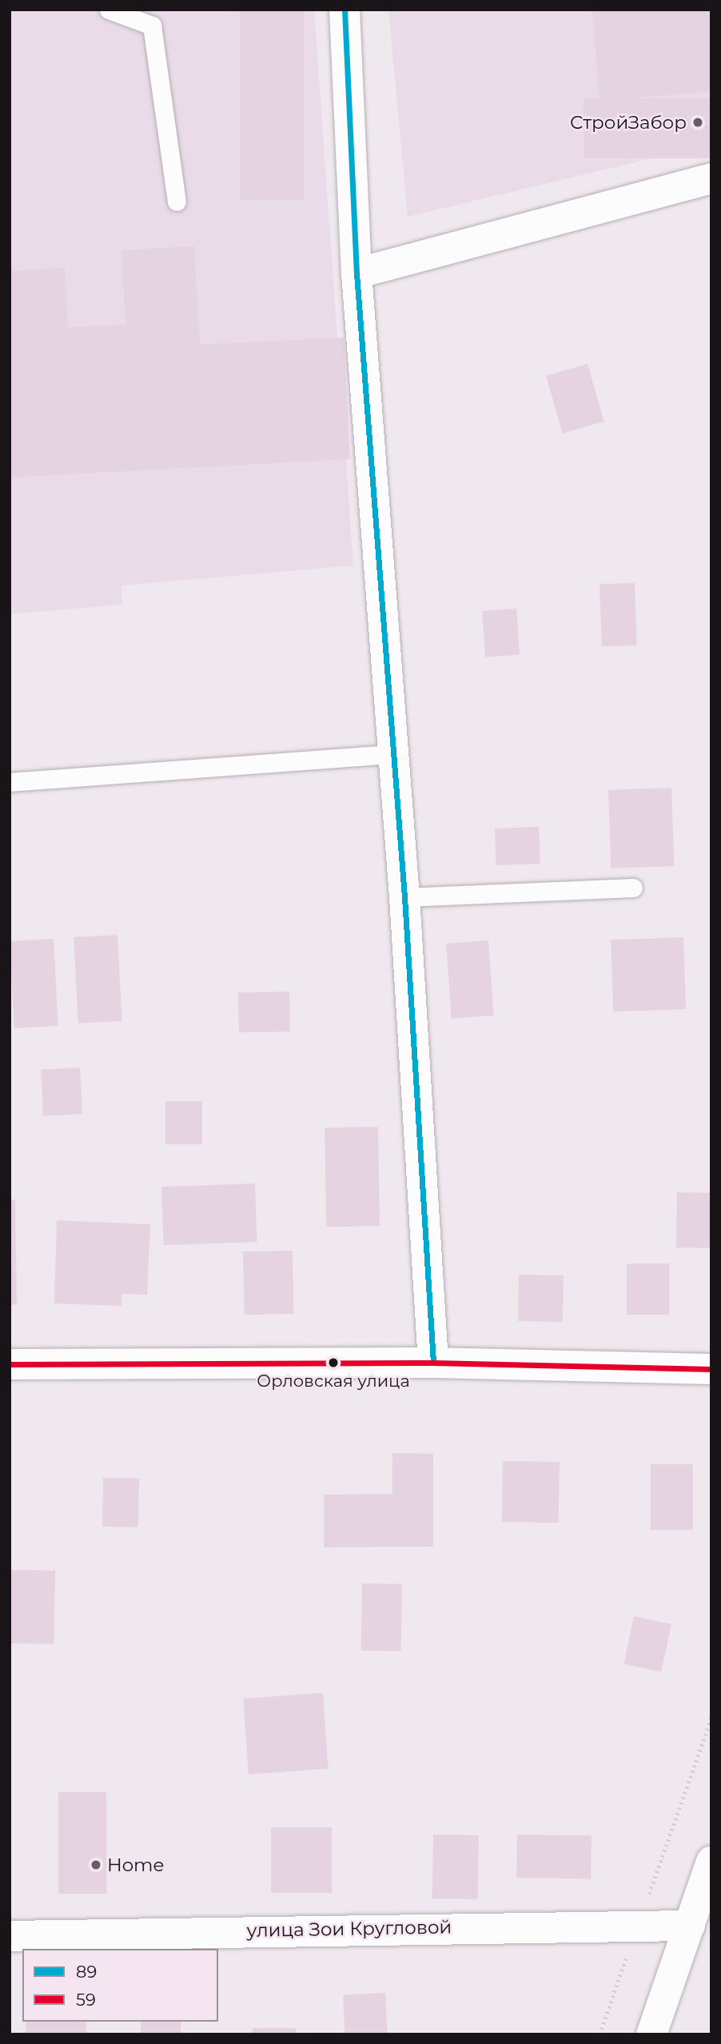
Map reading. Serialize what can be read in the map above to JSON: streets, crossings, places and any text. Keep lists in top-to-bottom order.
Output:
{
  "streets": {
    "street": ["улица Зои Кругловой"]
  },
  "places": ["СтройЗабор", "Орловская улица", "Home"],
  "lines": ["transit line 89", "transit line 59"],
  "legend": ["89", "59"]
}
